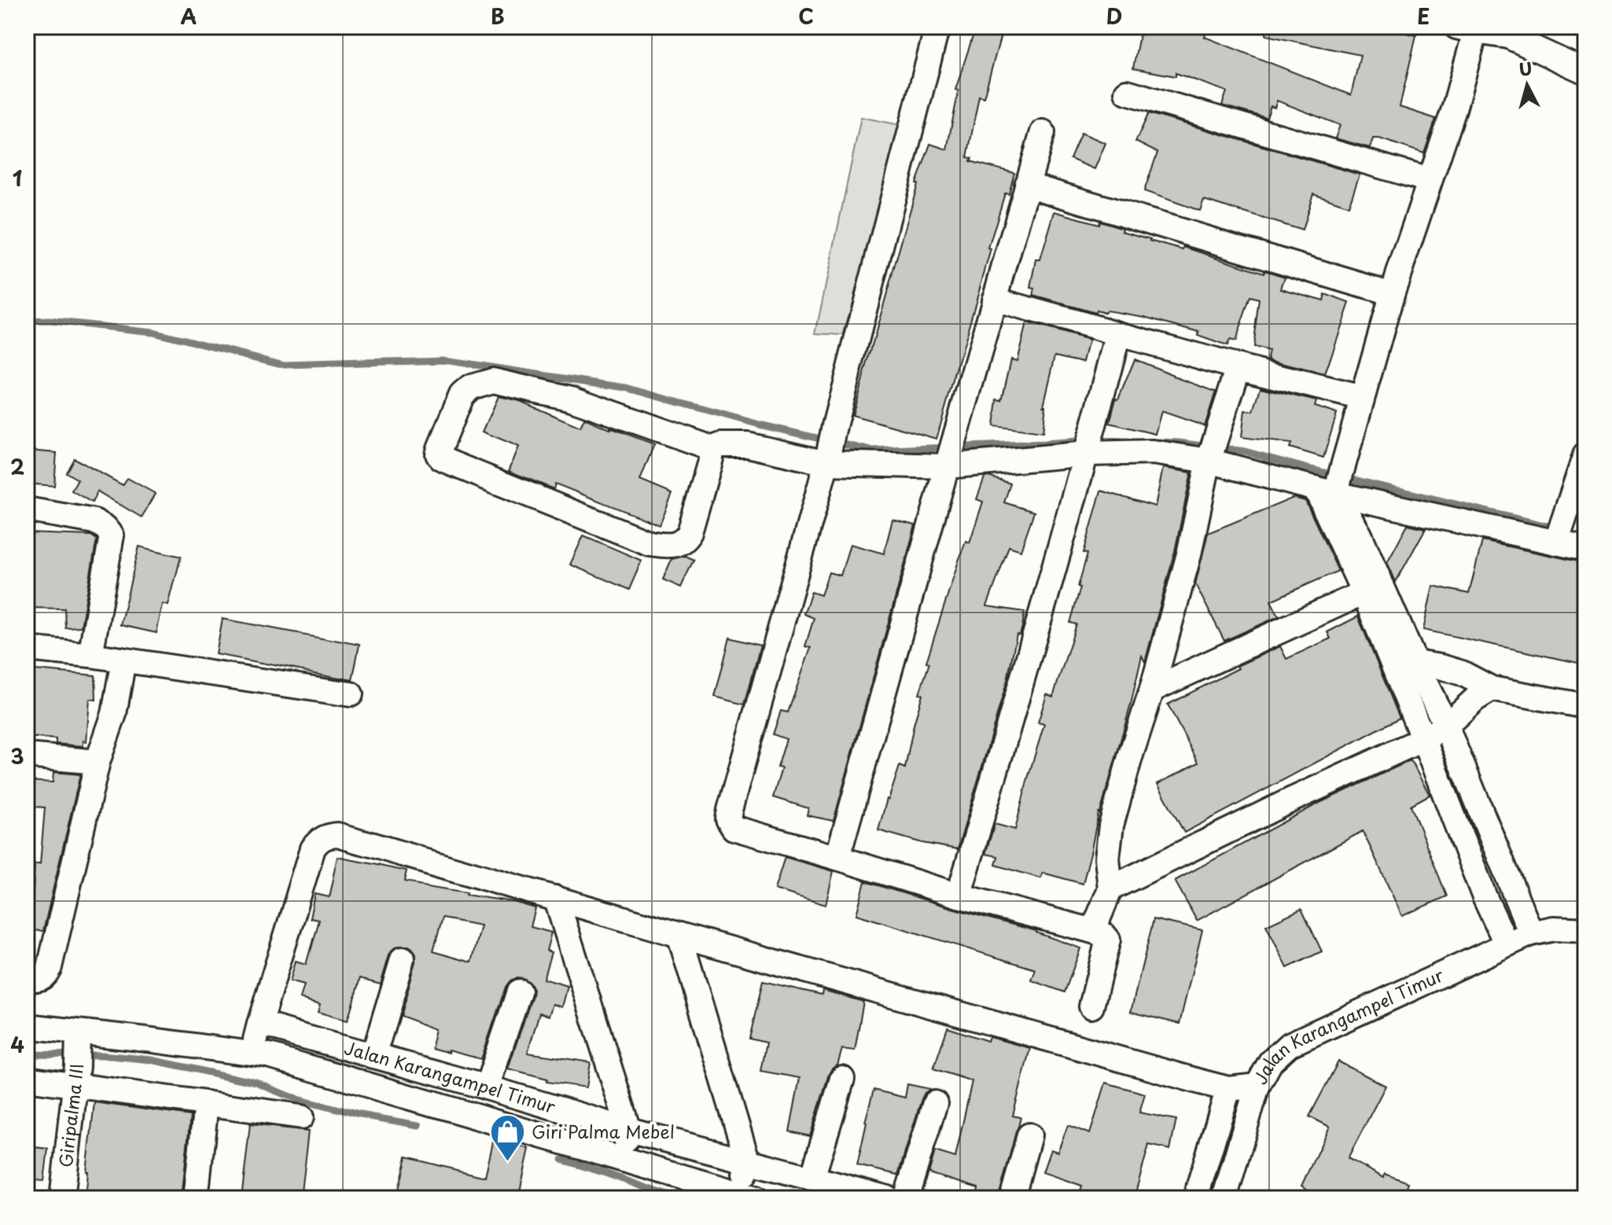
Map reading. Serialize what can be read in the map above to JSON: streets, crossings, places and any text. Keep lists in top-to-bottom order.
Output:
{
  "streets": {
    "street": ["Jalan Karangampel Timur", "Giripalma III"]
  },
  "crossings": [
    ["Jalan Karangampel Timur", "Giripalma III"]
  ],
  "places": {
    "shop": ["Giri Palma Mebel"]
  },
  "north": "top",
  "grid": {
    "columns": [
      "A",
      "B",
      "C",
      "D",
      "E"
    ],
    "rows": [
      "1",
      "2",
      "3",
      "4"
    ]
  }
}
